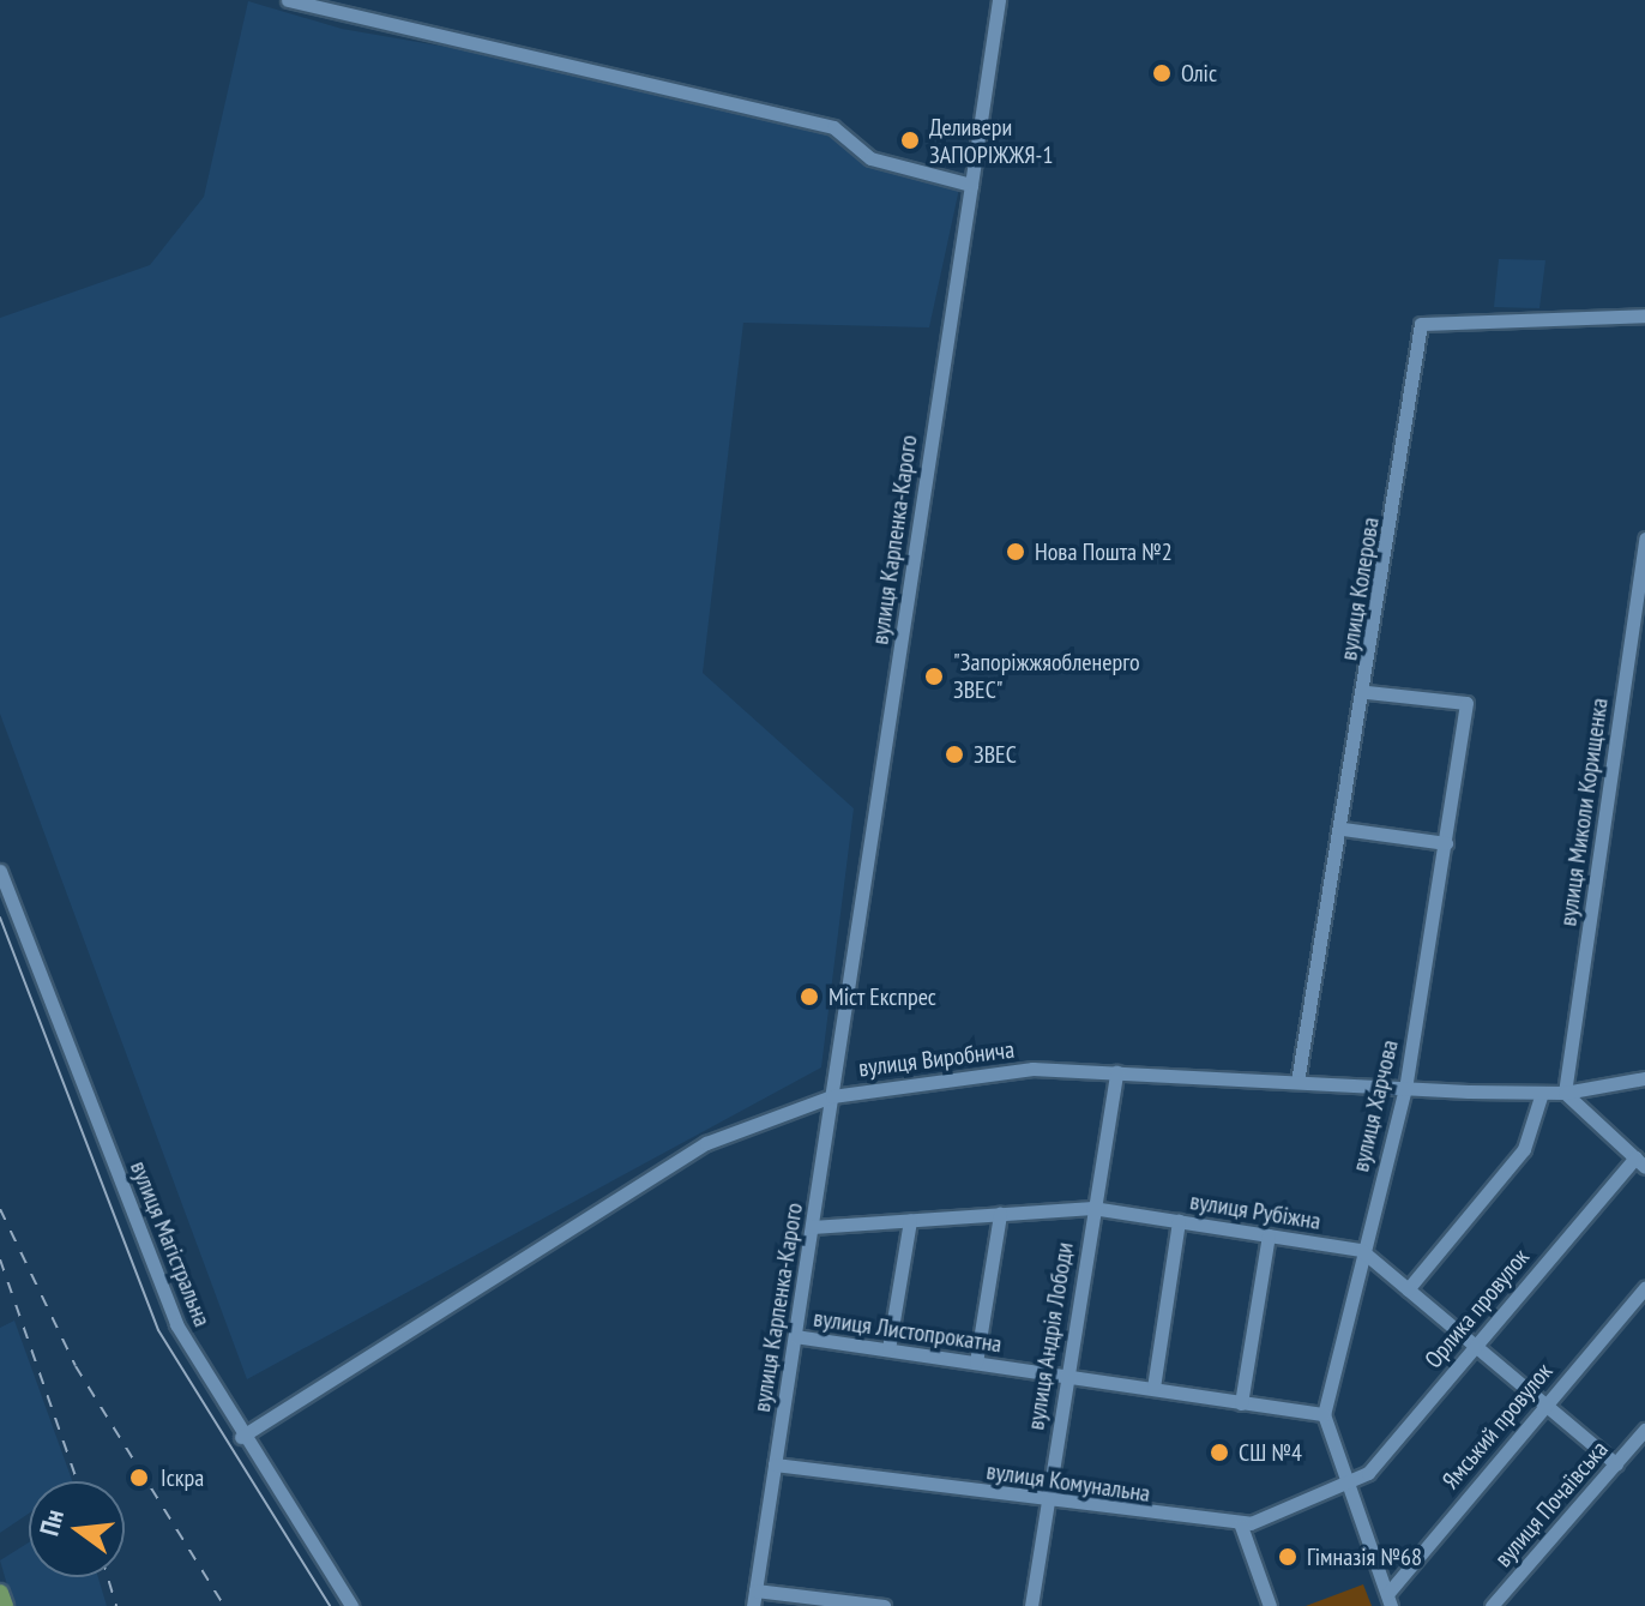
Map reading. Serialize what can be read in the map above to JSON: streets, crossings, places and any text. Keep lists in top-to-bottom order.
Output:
{
  "streets": {
    "street": [
      "вулиця Карпенка-Карого",
      "вулиця Колерова",
      "вулиця Миколи Корищенка",
      "вулиця Виробнича",
      "вулиця Харчова",
      "вулиця Рубіжна",
      "вулиця Магістральна",
      "Орлика провулок",
      "вулиця Листопрокатна",
      "вулиця Андрія Лободи",
      "Ямський провулок",
      "вулиця Комунальна",
      "вулиця Почаївська"
    ]
  },
  "crossings": [
    ["вулиця Карпенка-Карого", "вулиця Виробнича"],
    ["вулиця Карпенка-Карого", "вулиця Рубіжна"],
    ["вулиця Карпенка-Карого", "вулиця Листопрокатна"],
    ["вулиця Карпенка-Карого", "вулиця Комунальна"],
    ["вулиця Колерова", "вулиця Виробнича"],
    ["вулиця Колерова", "вулиця Харчова"],
    ["вулиця Миколи Корищенка", "вулиця Виробнича"],
    ["вулиця Виробнича", "вулиця Харчова"],
    ["вулиця Виробнича", "вулиця Магістральна"],
    ["вулиця Виробнича", "вулиця Андрія Лободи"],
    ["вулиця Харчова", "вулиця Рубіжна"],
    ["вулиця Харчова", "вулиця Листопрокатна"],
    ["вулиця Рубіжна", "вулиця Андрія Лободи"],
    ["Орлика провулок", "вулиця Комунальна"],
    ["вулиця Листопрокатна", "вулиця Андрія Лободи"],
    ["вулиця Андрія Лободи", "вулиця Комунальна"]
  ],
  "places": [
    "Оліс",
    "Деливери ЗАПОРІЖЖЯ-1",
    "Нова Пошта №2",
    "\"Запоріжжяобленерго ЗВЕС\"",
    "ЗВЕС",
    "Мiст Експрес",
    "СШ №4",
    "Іскра",
    "Гімназія №68"
  ],
  "north": "left"
}
